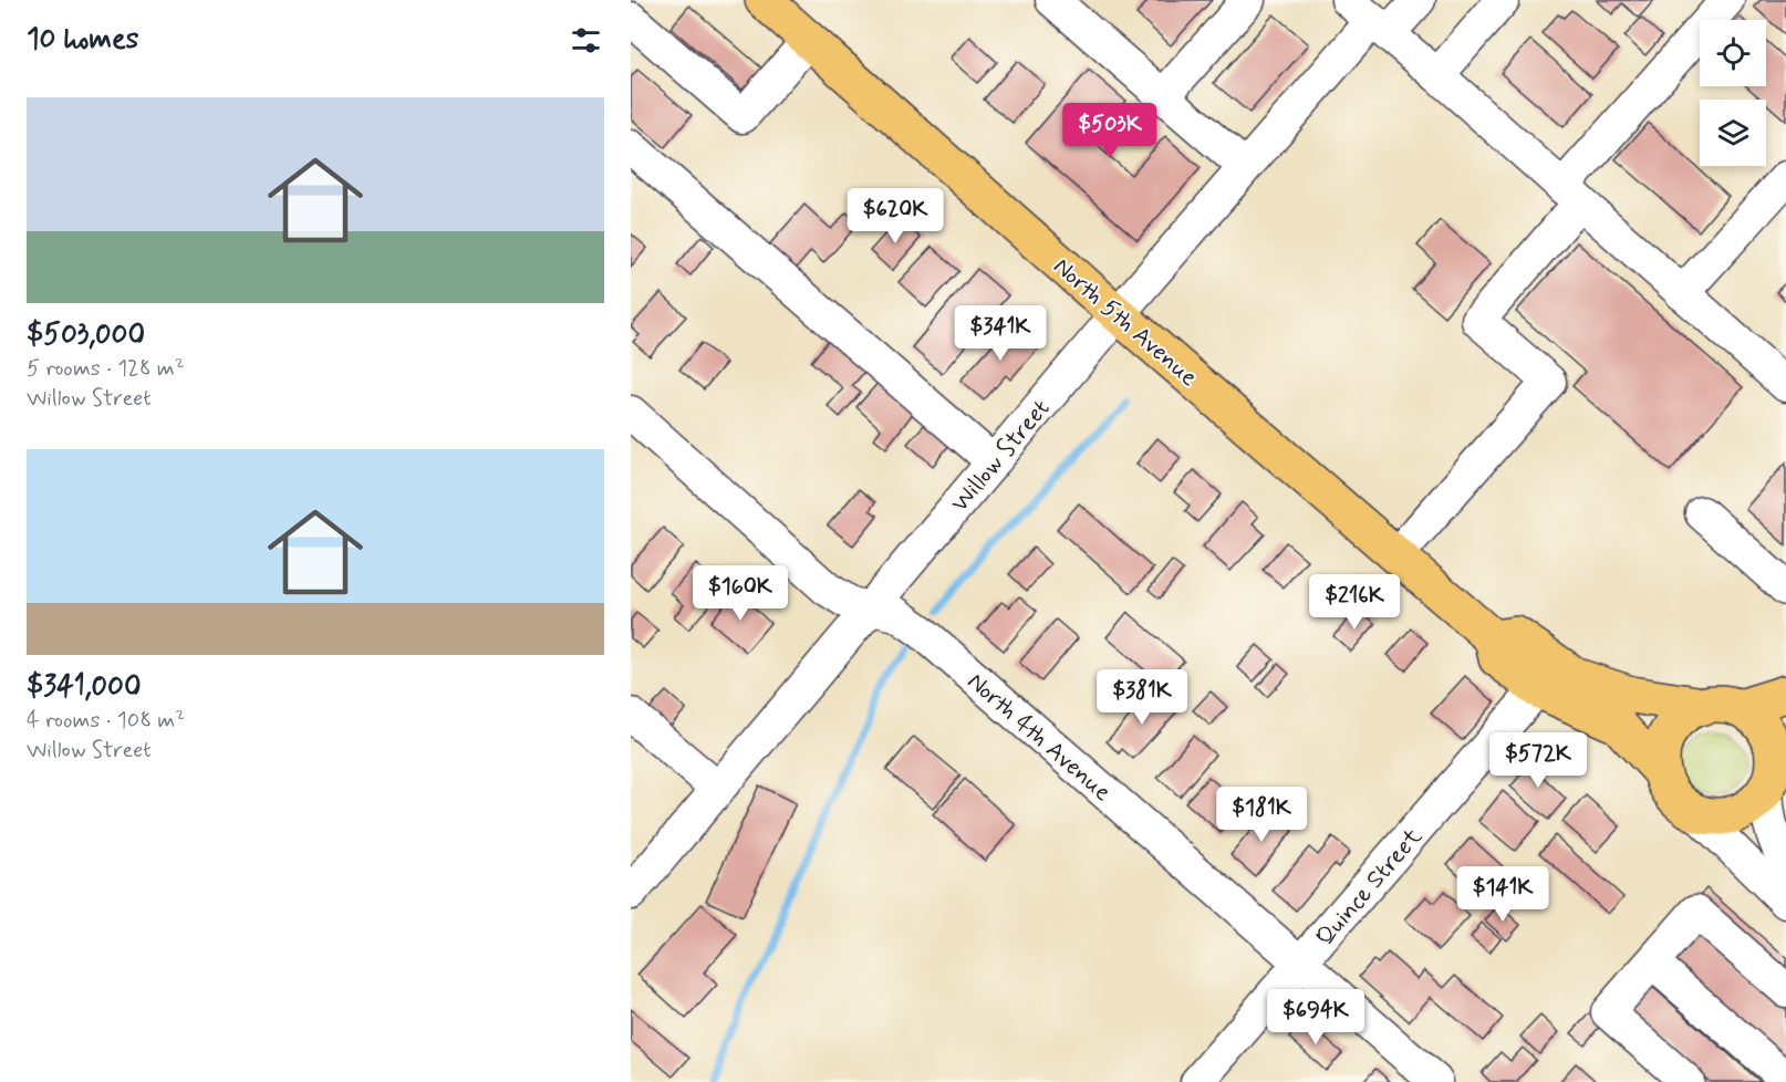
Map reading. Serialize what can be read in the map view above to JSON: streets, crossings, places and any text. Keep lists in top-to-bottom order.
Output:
{
  "streets": {
    "main road": ["North 5th Avenue"],
    "street": ["Willow Street", "North 4th Avenue", "Quince Street"]
  },
  "crossings": [
    ["North 5th Avenue", "Willow Street"],
    ["North 5th Avenue", "Quince Street"],
    ["Willow Street", "North 4th Avenue"],
    ["North 4th Avenue", "Quince Street"]
  ],
  "page": {
    "heading": "10 homes",
    "list": [
      {
        "name": "$503,000",
        "note": "5 rooms · 128 m² · Willow Street"
      },
      {
        "name": "$341,000",
        "note": "4 rooms · 108 m² · Willow Street"
      }
    ],
    "price": [
      "$503K",
      "$620K",
      "$341K",
      "$160K",
      "$216K",
      "$381K",
      "$572K",
      "$181K",
      "$141K",
      "$694K"
    ]
  }
}
